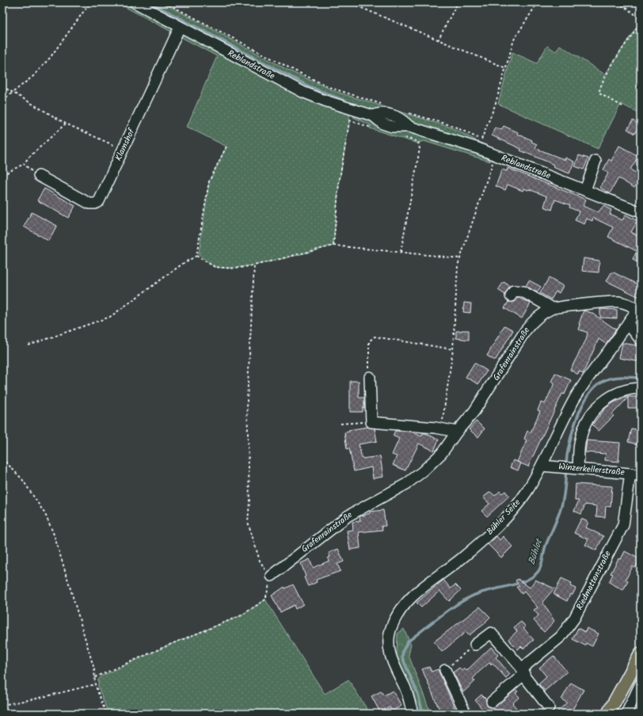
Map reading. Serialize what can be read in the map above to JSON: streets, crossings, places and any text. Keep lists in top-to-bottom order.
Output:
{
  "streets": {
    "street": [
      "Reblandstraße",
      "Klamshof",
      "Grafenrainstraße",
      "Winzerkellerstraße",
      "Bühler Seite",
      "Riedmattenstraße"
    ]
  },
  "crossings": [
    ["Reblandstraße", "Klamshof"],
    ["Grafenrainstraße", "Bühler Seite"],
    ["Winzerkellerstraße", "Bühler Seite"],
    ["Winzerkellerstraße", "Riedmattenstraße"]
  ],
  "water": ["Bühlot"]
}
